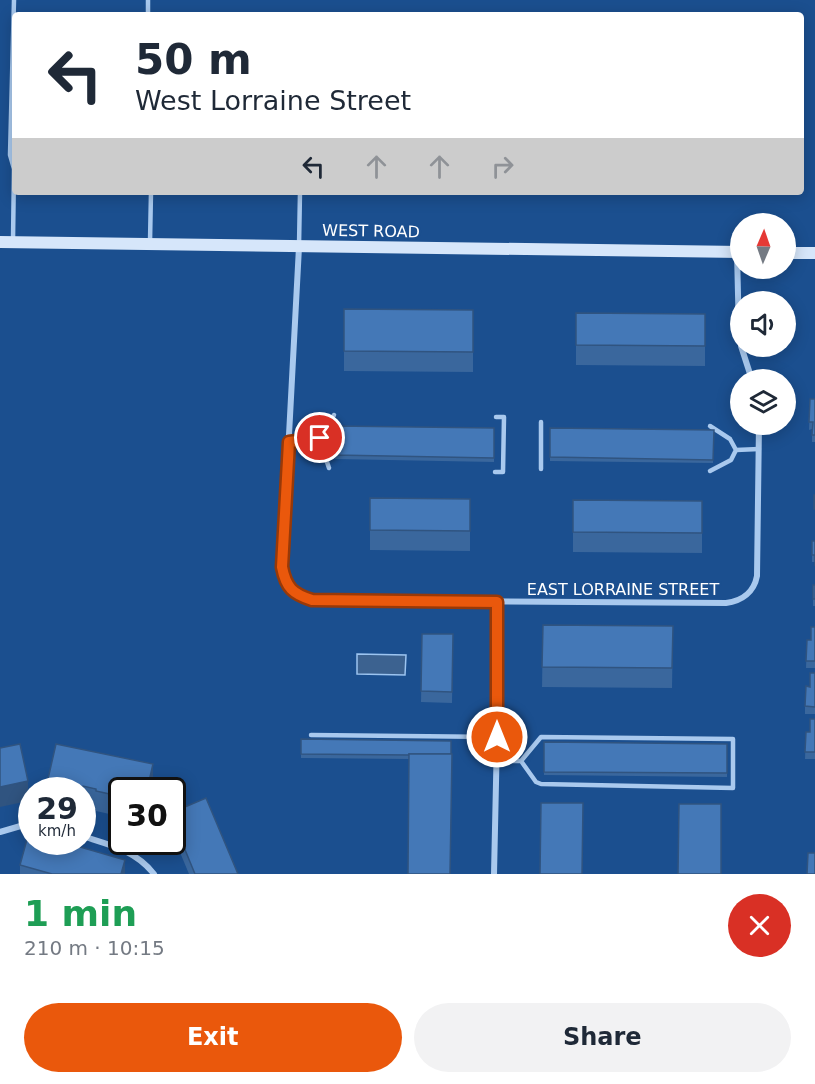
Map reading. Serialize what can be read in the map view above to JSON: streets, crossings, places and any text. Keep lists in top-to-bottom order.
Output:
{
  "streets": {
    "main road": ["WEST ROAD"],
    "street": ["EAST LORRAINE STREET"]
  },
  "crossings": [
    ["WEST ROAD", "EAST LORRAINE STREET"]
  ],
  "north": "top",
  "page": {
    "turn": ["50 m", "West Lorraine Street"],
    "speed": "29 km/h",
    "limit": "30",
    "heading": ["1 min", "210 m · 10:15"],
    "buttons": ["Exit", "Share"]
  }
}
